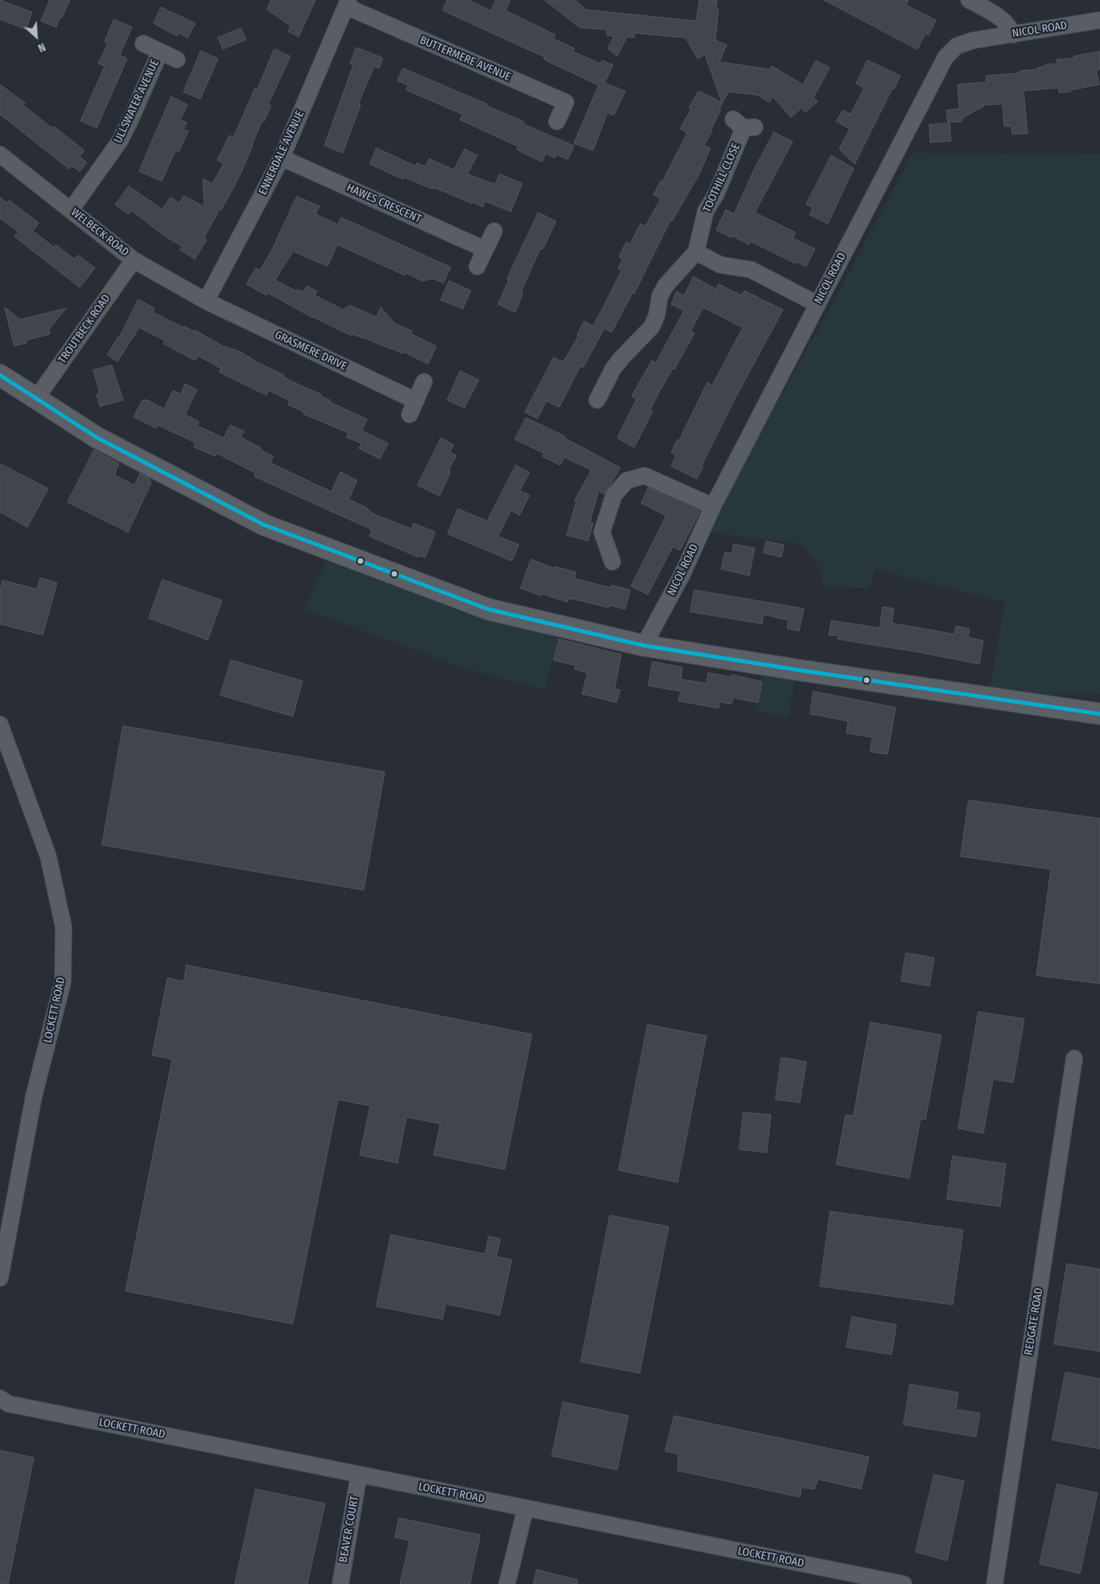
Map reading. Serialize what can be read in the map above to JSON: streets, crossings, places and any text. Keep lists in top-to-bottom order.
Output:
{
  "streets": {
    "street": [
      "NICOL ROAD",
      "BUTTERMERE AVENUE",
      "ULLSWATER AVENUE",
      "ENNERDALE AVENUE",
      "TOOTHILL CLOSE",
      "HAWES CRESCENT",
      "WELBECK ROAD",
      "TROUTBECK ROAD",
      "GRASMERE DRIVE",
      "LOCKETT ROAD",
      "REDGATE ROAD",
      "BEAVER COURT"
    ]
  },
  "crossings": [
    ["BUTTERMERE AVENUE", "ENNERDALE AVENUE"],
    ["ULLSWATER AVENUE", "WELBECK ROAD"],
    ["ENNERDALE AVENUE", "HAWES CRESCENT"],
    ["ENNERDALE AVENUE", "WELBECK ROAD"],
    ["ENNERDALE AVENUE", "GRASMERE DRIVE"],
    ["WELBECK ROAD", "TROUTBECK ROAD"],
    ["WELBECK ROAD", "GRASMERE DRIVE"],
    ["LOCKETT ROAD", "BEAVER COURT"]
  ],
  "north": "bottom right"
}
